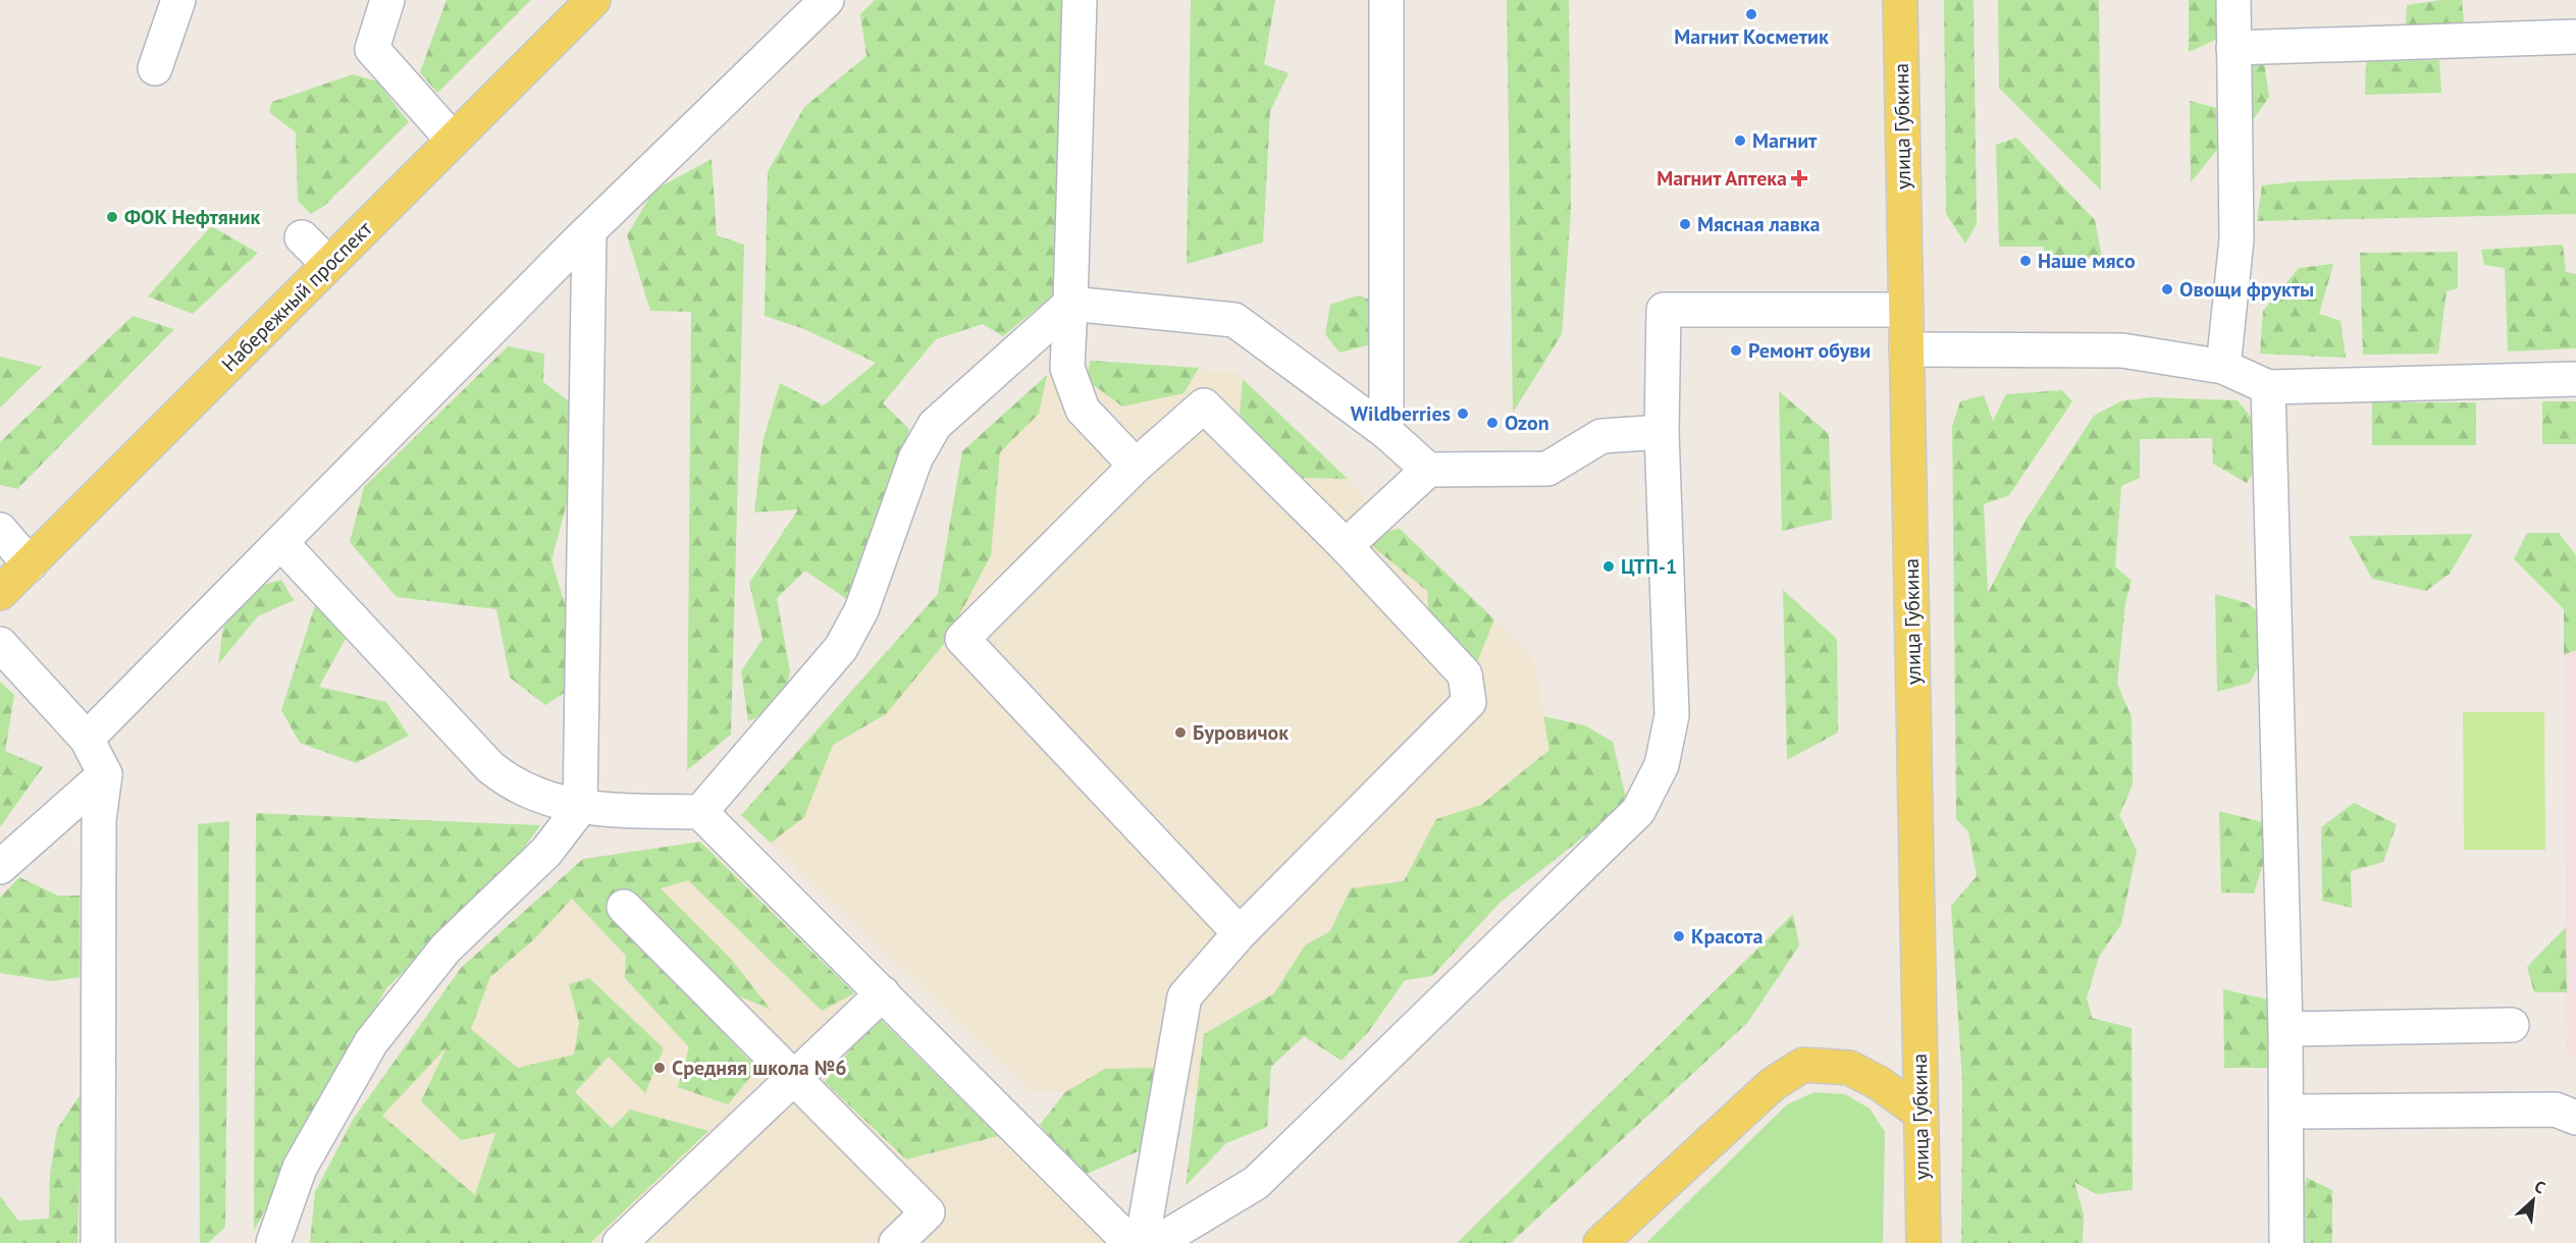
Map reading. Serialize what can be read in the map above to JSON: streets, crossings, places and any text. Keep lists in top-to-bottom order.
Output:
{
  "streets": {
    "main road": ["улица Губкина", "Набережный проспект"]
  },
  "places": {
    "other": [
      "Магнит Косметик",
      "Магнит",
      "ФОК Нефтяник",
      "Мясная лавка",
      "Наше мясо",
      "Овощи фрукты",
      "Ремонт обуви",
      "Wildberries",
      "Ozon",
      "ЦТП-1",
      "Буровичок",
      "Красота",
      "Средняя школа №6"
    ],
    "health": ["Магнит Аптека"]
  },
  "north": "top right"
}
